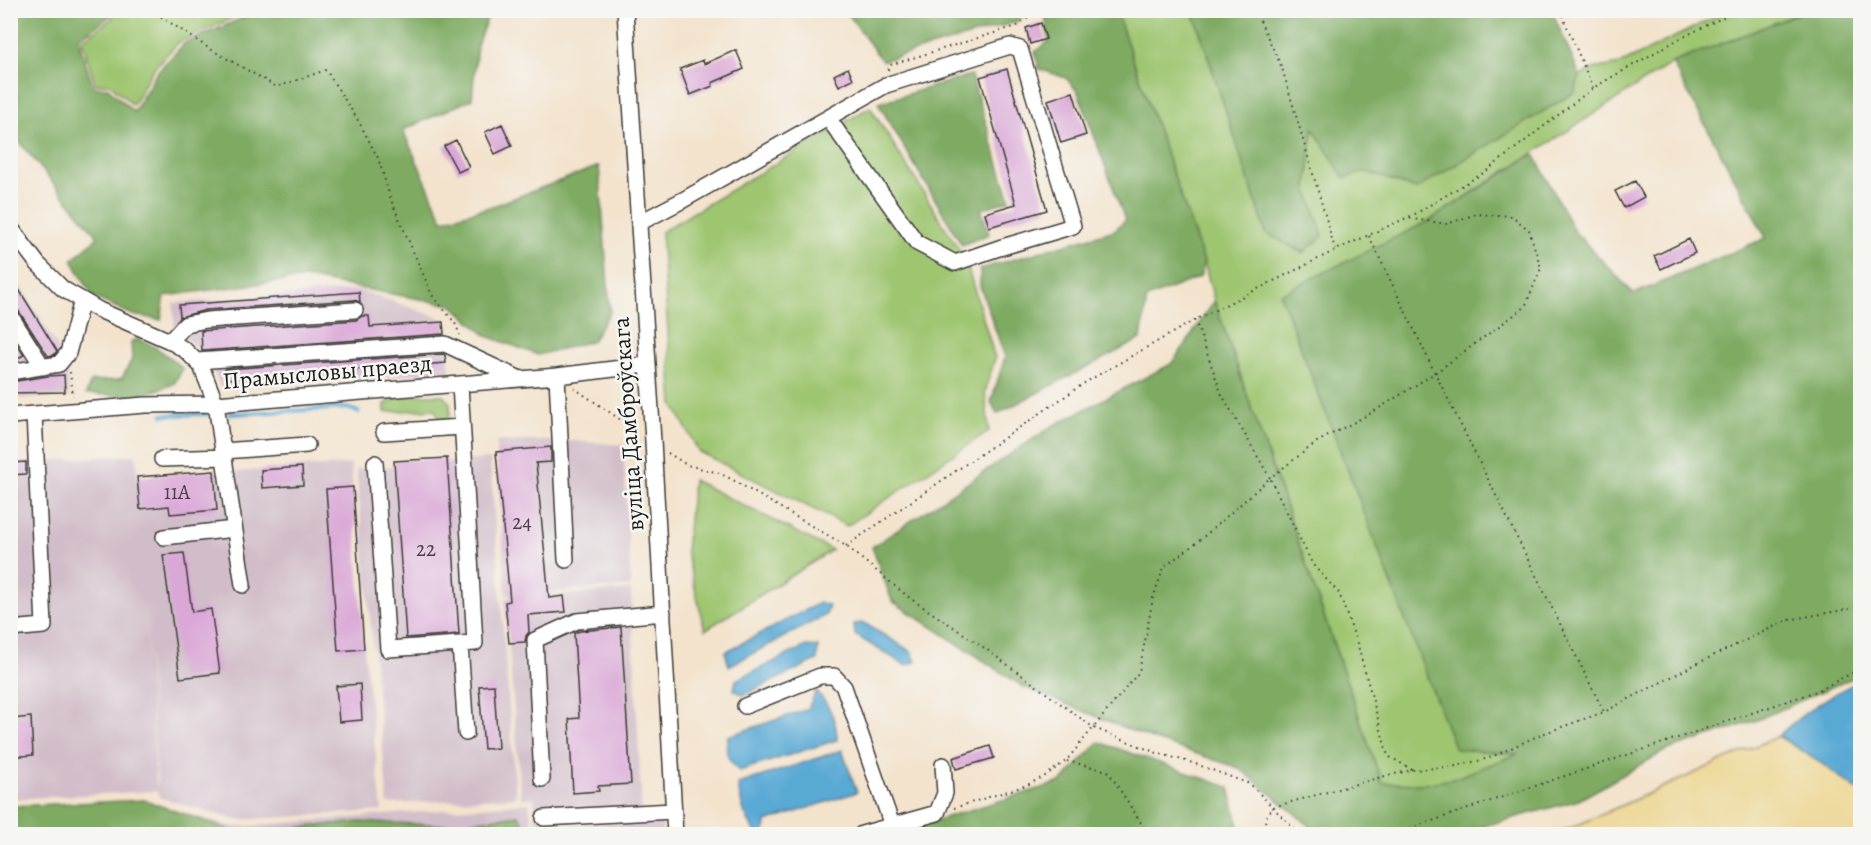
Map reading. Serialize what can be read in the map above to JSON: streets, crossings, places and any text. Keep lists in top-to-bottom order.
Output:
{
  "streets": {
    "street": ["Прамысловы праезд", "вуліца Дамброўскага"]
  },
  "crossings": [
    ["Прамысловы праезд", "вуліца Дамброўскага"]
  ],
  "house_numbers": ["11А", "24", "22"]
}
